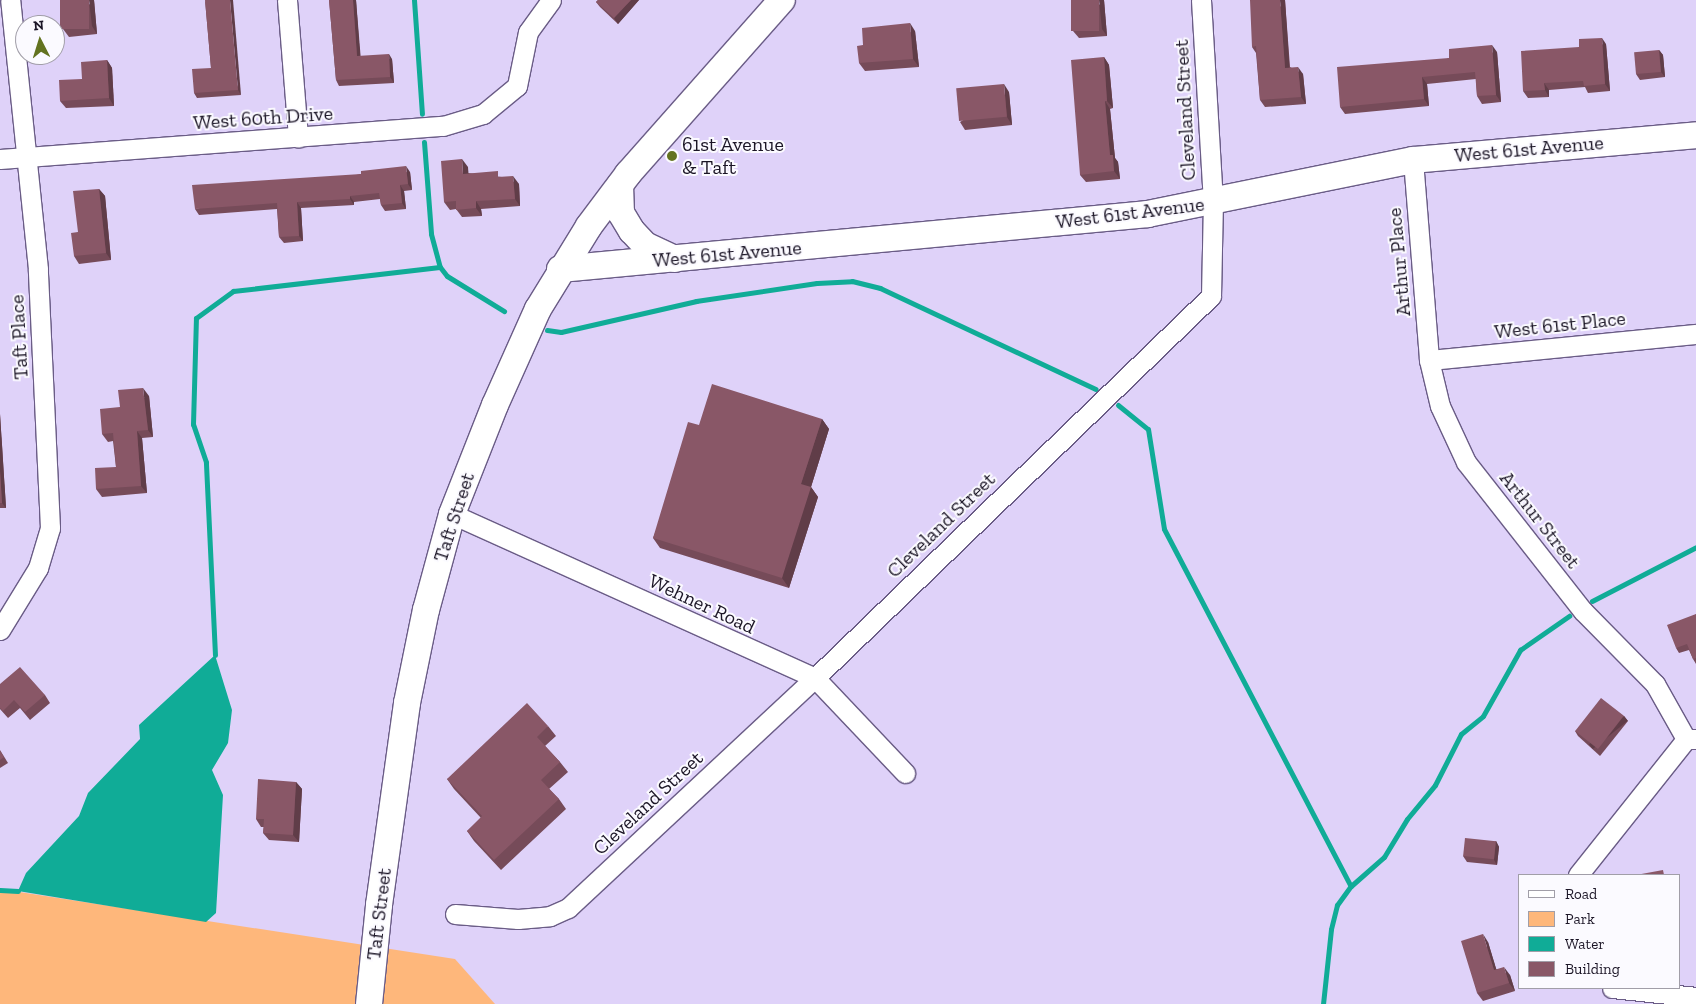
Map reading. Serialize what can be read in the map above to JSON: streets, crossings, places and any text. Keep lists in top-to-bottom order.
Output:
{
  "streets": {
    "main road": ["West 61st Avenue", "Taft Street"],
    "street": [
      "Cleveland Street",
      "West 60th Drive",
      "Arthur Place",
      "West 61st Place",
      "Taft Place",
      "Arthur Street",
      "Wehner Road"
    ]
  },
  "crossings": [
    ["Cleveland Street", "West 61st Avenue"],
    ["Cleveland Street", "Wehner Road"],
    ["West 60th Drive", "Taft Place"],
    ["West 61st Avenue", "Arthur Place"],
    ["West 61st Avenue", "Taft Street"],
    ["Arthur Place", "West 61st Place"],
    ["Arthur Place", "Arthur Street"],
    ["West 61st Place", "Arthur Street"],
    ["Taft Street", "Wehner Road"]
  ],
  "places": ["61st Avenue & Taft"],
  "legend": [
    "Road",
    "Park",
    "Water",
    "Building"
  ],
  "north": "top"
}
